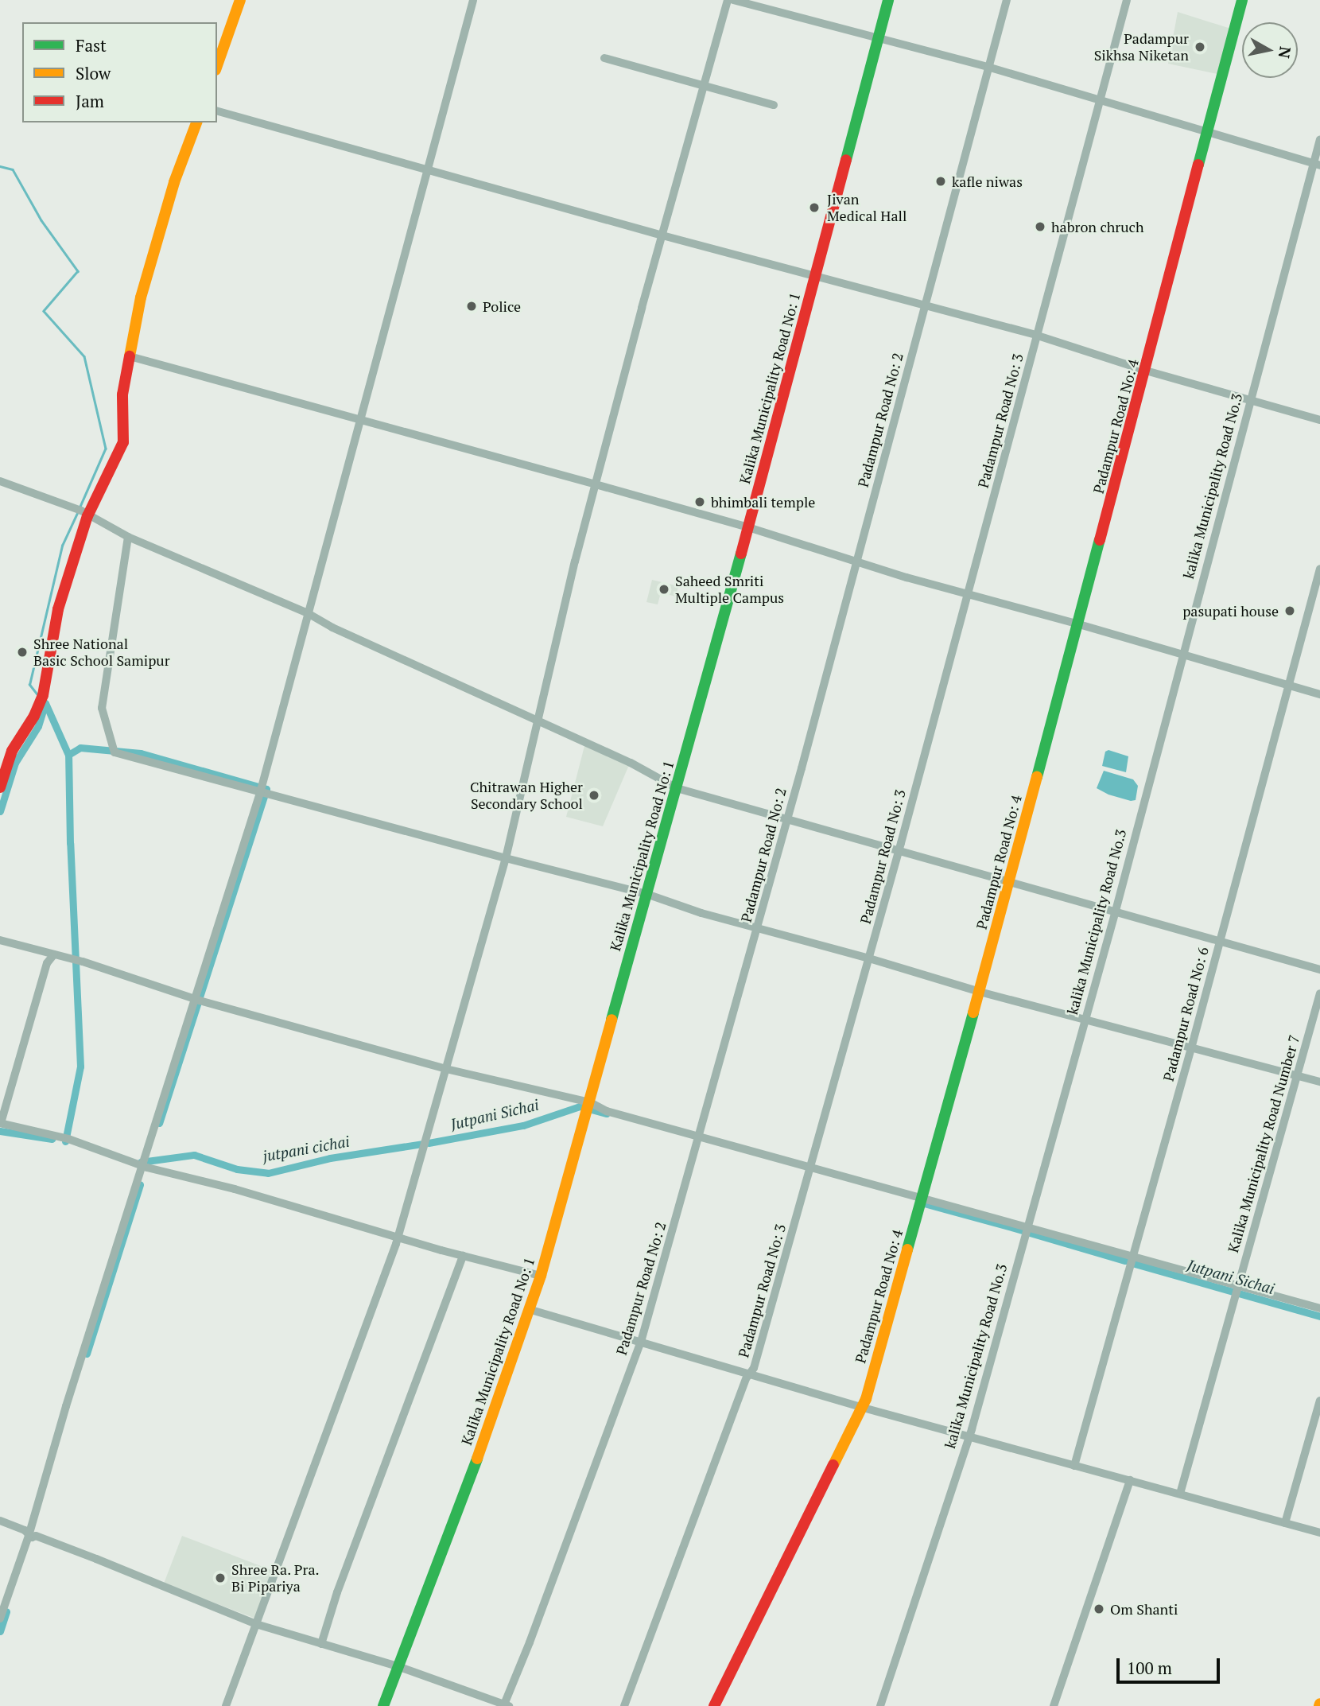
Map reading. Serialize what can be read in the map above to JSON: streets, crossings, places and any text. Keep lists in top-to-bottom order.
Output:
{
  "streets": {
    "street": [
      "Kalika Municipality Road No: 1",
      "Padampur Road No: 2",
      "Padampur Road No: 3",
      "Padampur Road No: 4",
      "kalika Municipality Road No.3",
      "Padampur Road No: 6",
      "Kalika Municipality Road Number 7"
    ]
  },
  "water": ["Jutpani Sichai", "jutpani cichai"],
  "places": [
    "Padampur Sikhsa Niketan",
    "kafle niwas",
    "Jivan Medical Hall",
    "habron chruch",
    "Police",
    "bhimbali temple",
    "Saheed Smriti Multiple Campus",
    "pasupati house",
    "Shree National Basic School Samipur",
    "Chitrawan Higher Secondary School",
    "Shree Ra. Pra. Bi Pipariya",
    "Om Shanti"
  ],
  "legend": ["Fast", "Slow", "Jam"],
  "scale_bar": "100 m",
  "north": "right"
}
